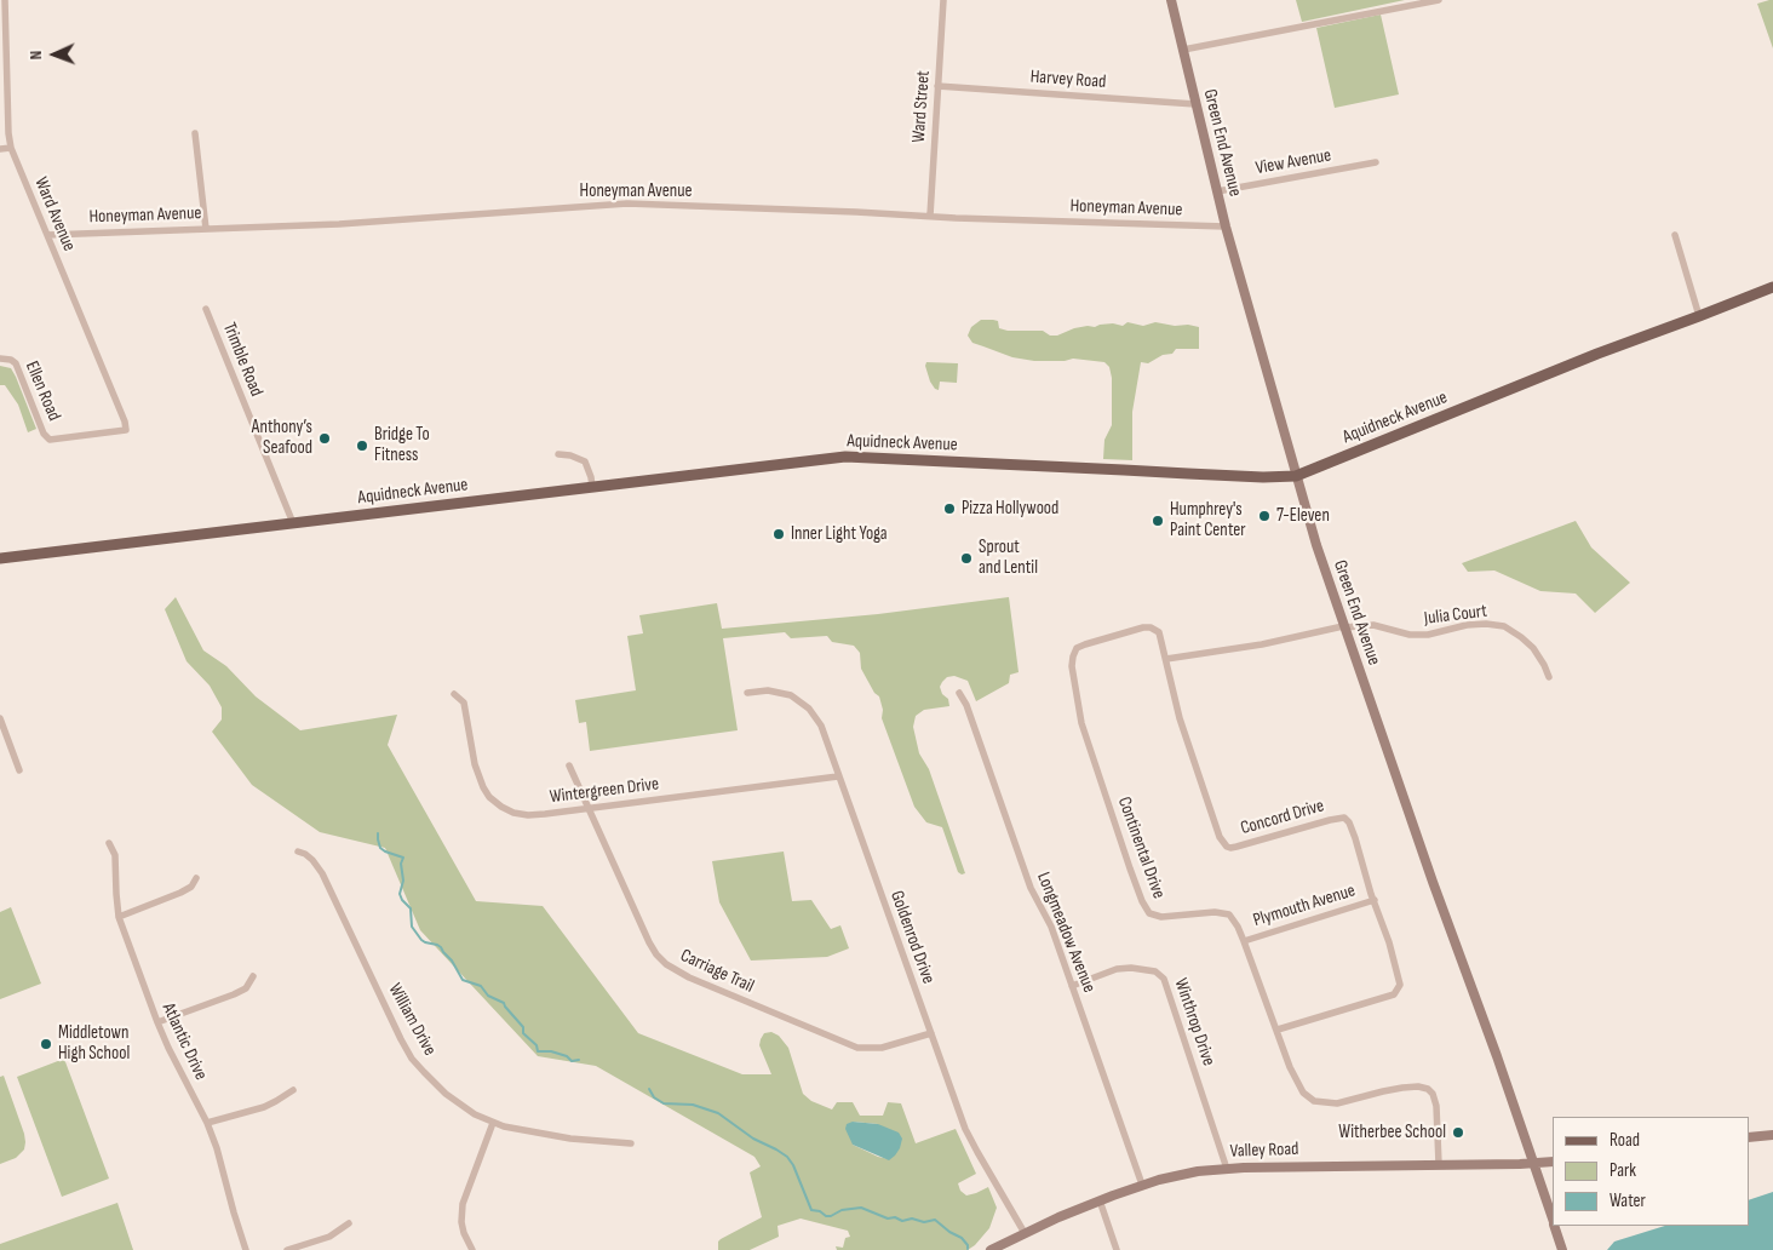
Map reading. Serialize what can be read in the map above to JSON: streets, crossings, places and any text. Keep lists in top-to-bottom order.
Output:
{
  "streets": {
    "main road": ["Green End Avenue", "Aquidneck Avenue", "Valley Road"],
    "street": [
      "Harvey Road",
      "Ward Street",
      "View Avenue",
      "Honeyman Avenue",
      "Ward Avenue",
      "Trimble Road",
      "Ellen Road",
      "Julia Court",
      "Wintergreen Drive",
      "Concord Drive",
      "Continental Drive",
      "Plymouth Avenue",
      "Longmeadow Avenue",
      "Goldenrod Drive",
      "Carriage Trail",
      "William Drive",
      "Winthrop Drive",
      "Atlantic Drive"
    ]
  },
  "crossings": [
    ["Harvey Road", "Ward Street"],
    ["Harvey Road", "Green End Avenue"],
    ["Ward Street", "Honeyman Avenue"],
    ["Green End Avenue", "View Avenue"],
    ["Green End Avenue", "Honeyman Avenue"],
    ["Green End Avenue", "Aquidneck Avenue"],
    ["Green End Avenue", "Julia Court"],
    ["Green End Avenue", "Valley Road"],
    ["Honeyman Avenue", "Ward Avenue"],
    ["Ward Avenue", "Ellen Road"],
    ["Trimble Road", "Aquidneck Avenue"],
    ["Wintergreen Drive", "Goldenrod Drive"],
    ["Wintergreen Drive", "Carriage Trail"],
    ["Concord Drive", "Continental Drive"],
    ["Concord Drive", "Plymouth Avenue"],
    ["Continental Drive", "Plymouth Avenue"],
    ["Continental Drive", "Valley Road"],
    ["Longmeadow Avenue", "Winthrop Drive"],
    ["Longmeadow Avenue", "Valley Road"],
    ["Goldenrod Drive", "Carriage Trail"],
    ["Goldenrod Drive", "Valley Road"],
    ["Winthrop Drive", "Valley Road"]
  ],
  "places": [
    "Anthony’s Seafood",
    "Bridge To Fitness",
    "Pizza Hollywood",
    "7-Eleven",
    "Humphrey's Paint Center",
    "Inner Light Yoga",
    "Sprout and Lentil",
    "Middletown High School",
    "Witherbee School"
  ],
  "legend": ["Road", "Park", "Water"],
  "north": "left"
}
